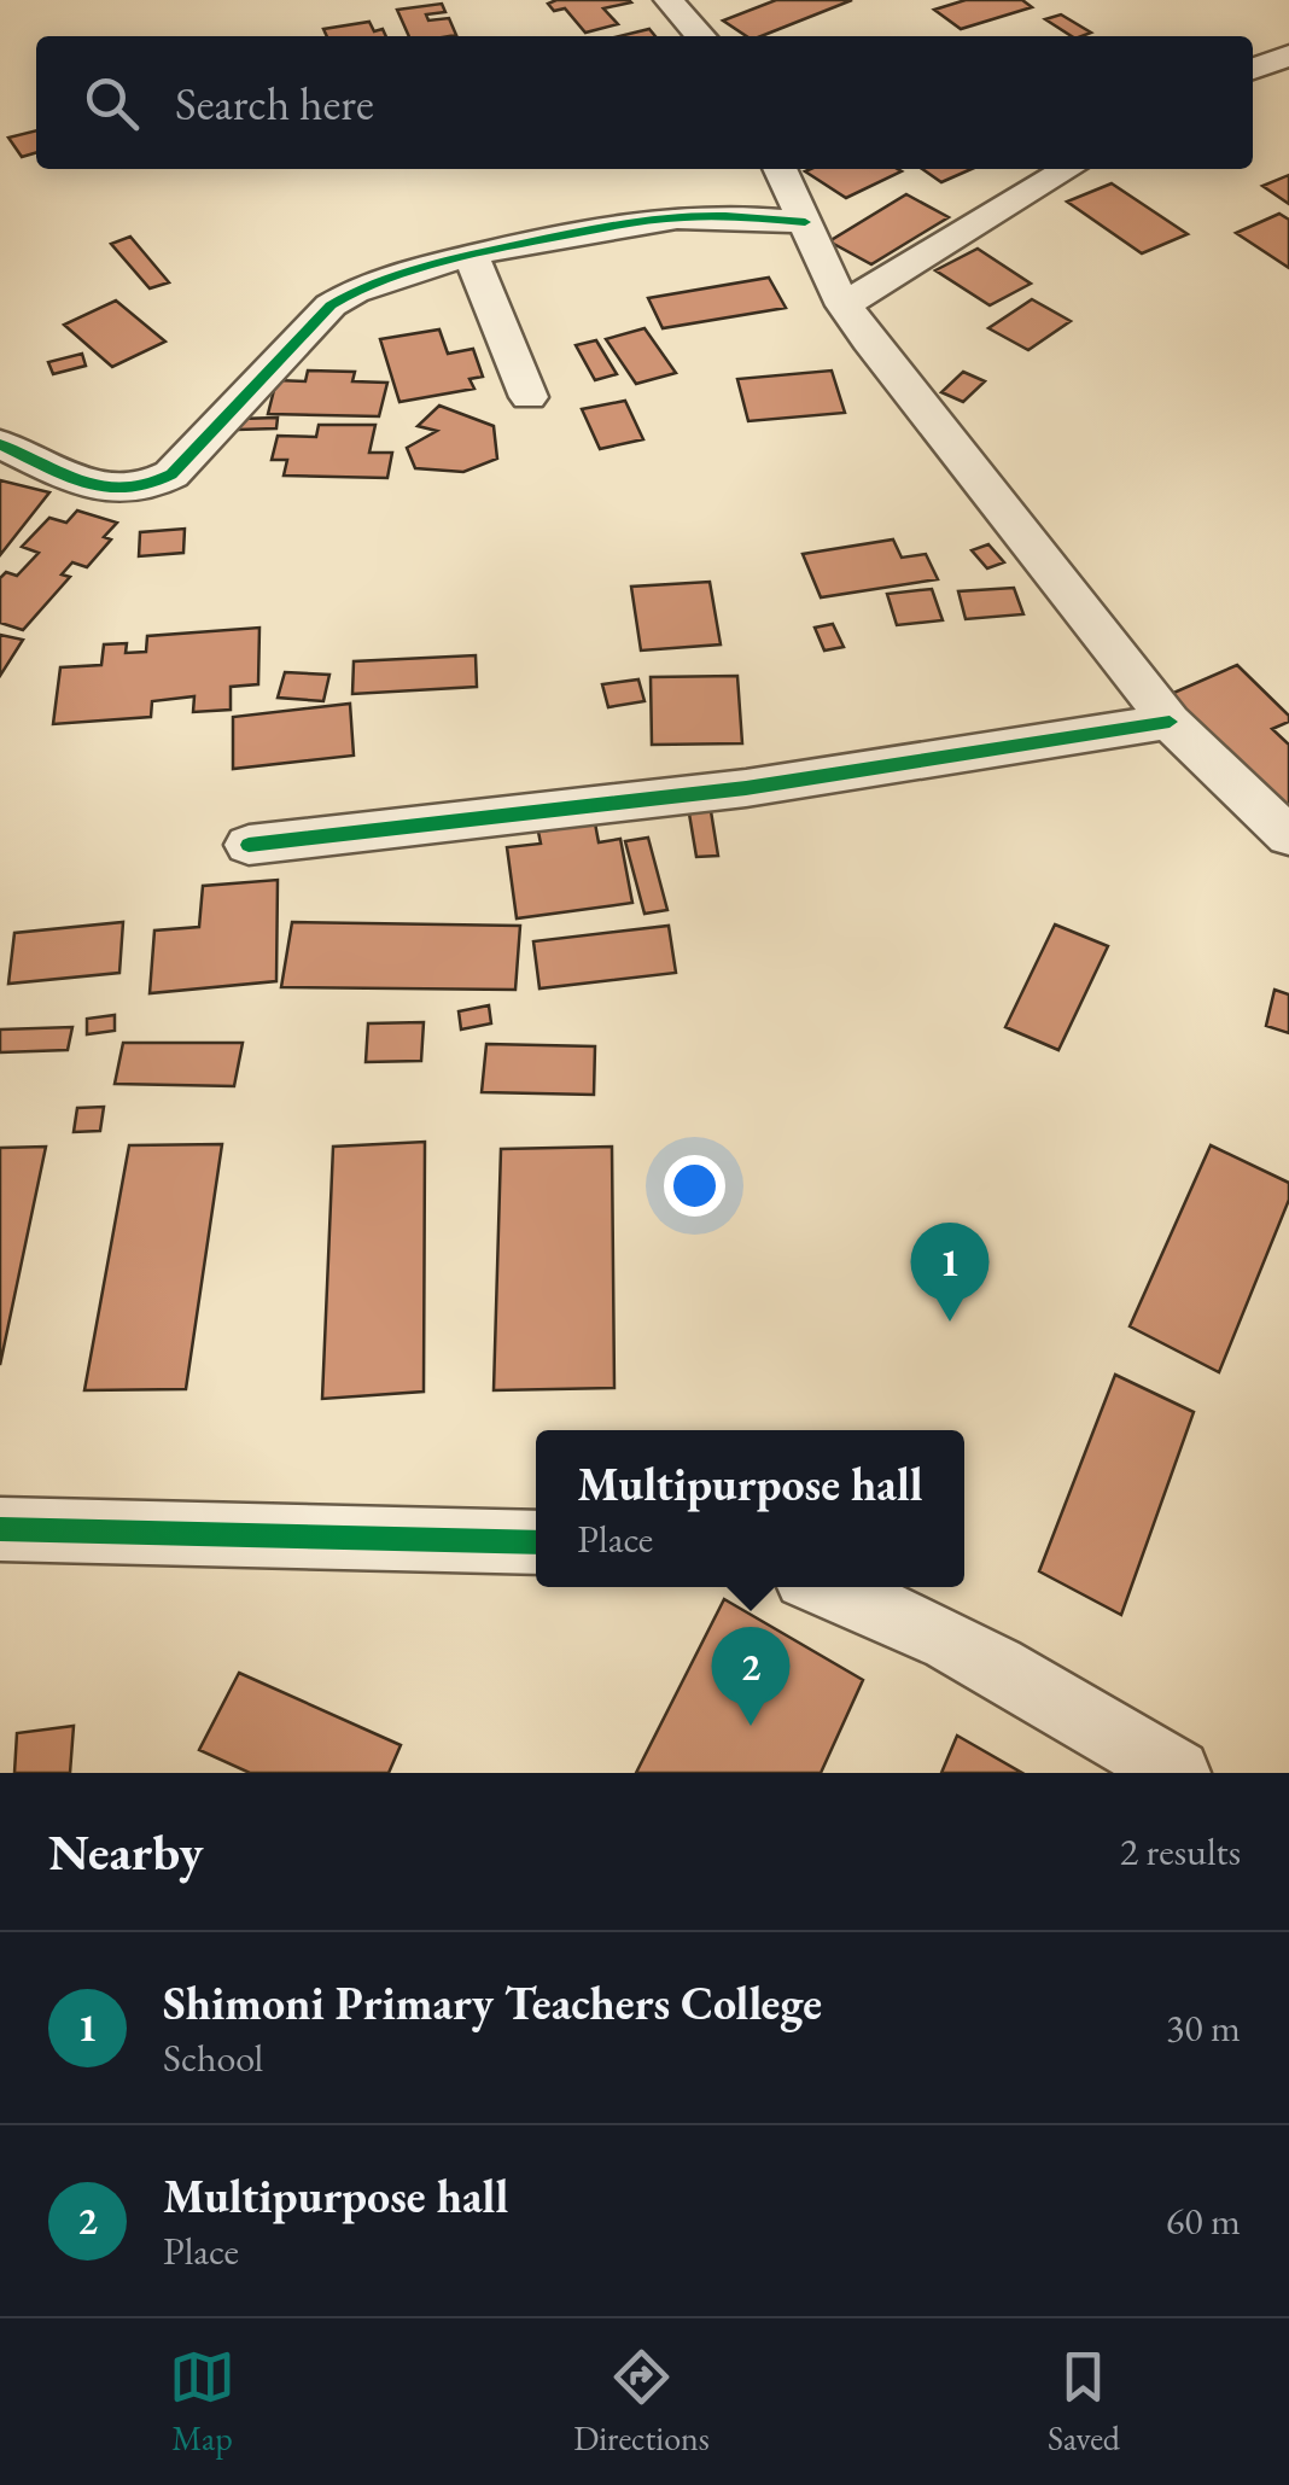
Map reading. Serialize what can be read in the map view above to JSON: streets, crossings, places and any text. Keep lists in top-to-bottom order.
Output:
{
  "page": {
    "search": "Search here",
    "pins": ["1", "2"],
    "popup": ["Multipurpose hall", "Place"],
    "heading": ["Nearby", "2 results"],
    "list": [
      {
        "mark": "1",
        "name": "Shimoni Primary Teachers College",
        "note": "School",
        "value": "30 m"
      },
      {
        "mark": "2",
        "name": "Multipurpose hall",
        "note": "Place",
        "value": "60 m"
      }
    ],
    "nav": ["Map", "Directions", "Saved"]
  }
}
